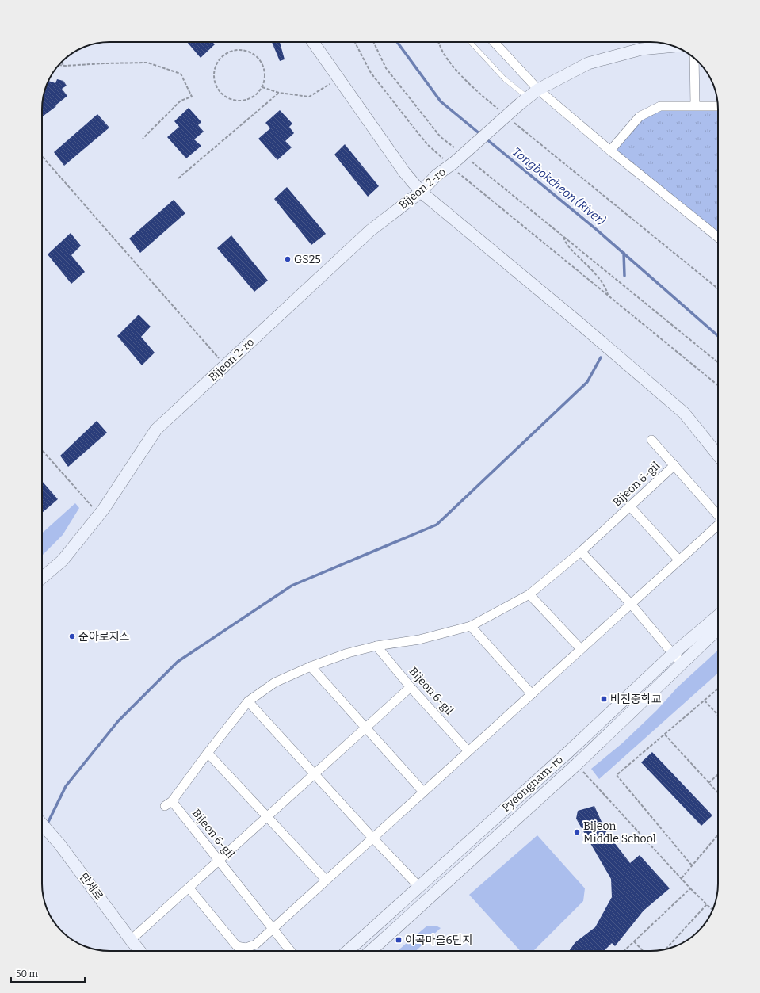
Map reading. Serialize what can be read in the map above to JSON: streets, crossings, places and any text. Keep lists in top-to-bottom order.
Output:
{
  "streets": {
    "street": [
      "Bijeon 2-ro",
      "Bijeon 6-gil",
      "Pyeongnam-ro",
      "만세로"
    ]
  },
  "water": ["Tongbokcheon (River)"],
  "places": {
    "other": ["GS25", "준아로지스", "Bijeon Middle School"],
    "transit": ["비전중학교", "이곡마을6단지"]
  },
  "scale_bar": "50 m"
}
